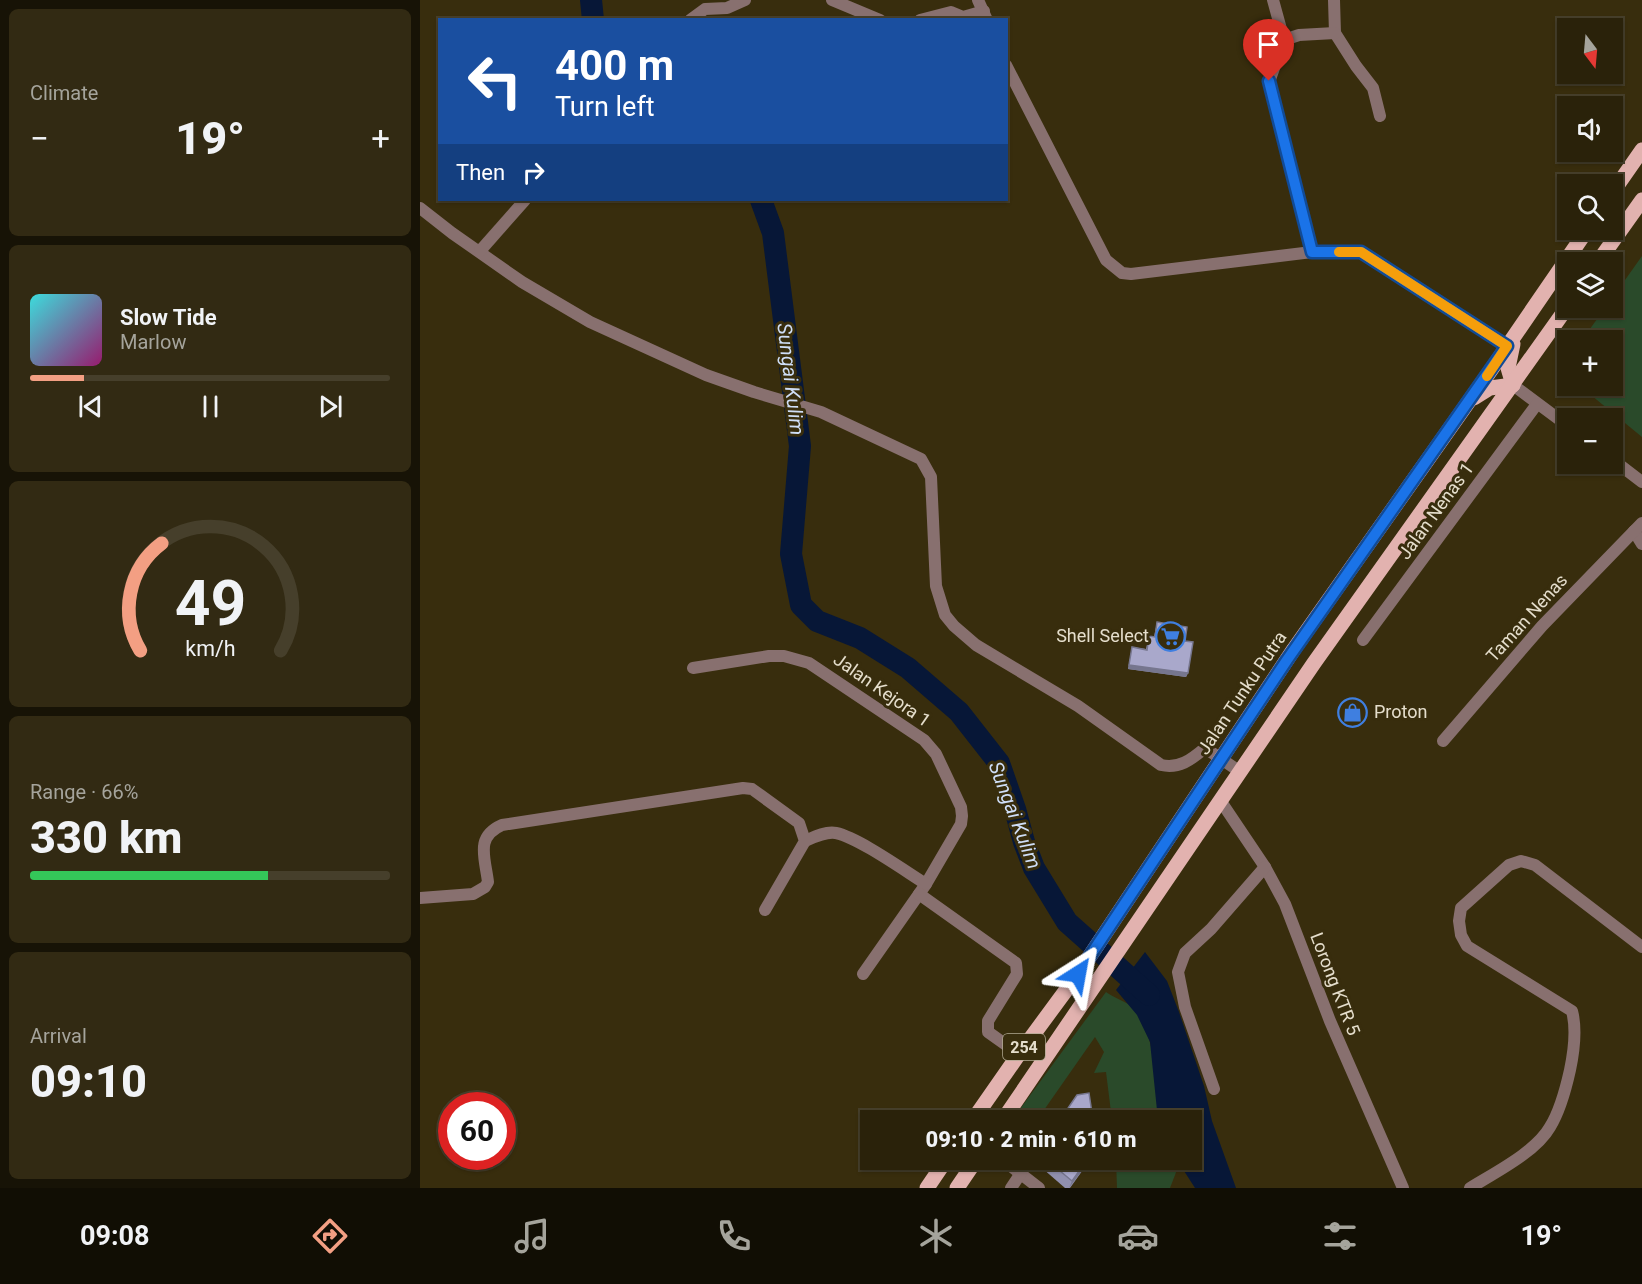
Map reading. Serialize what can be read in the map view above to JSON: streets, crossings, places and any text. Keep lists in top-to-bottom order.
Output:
{
  "streets": {
    "main road": ["Jalan Tunku Putra", "254"],
    "street": [
      "Jalan Nenas 1",
      "Taman Nenas",
      "Jalan Kejora 1",
      "Lorong KTR 5"
    ]
  },
  "crossings": [
    ["Lorong KTR 5", "254"]
  ],
  "water": ["Sungai Kulim"],
  "places": {
    "supermarket": ["Shell Select"],
    "shop": ["Proton"]
  },
  "north": "bottom",
  "page": {
    "tile": [
      "Climate",
      ["Range · 66%", "330 km"],
      ["Arrival", "09:10"]
    ],
    "map_buttons": ["+", "−"],
    "turn": ["400 m", "Turn left"],
    "heat": ["−", "19°", "+"],
    "then": "Then",
    "song": ["Slow Tide", "Marlow"],
    "limit": "60",
    "trip": "09:10 · 2 min · 610 m",
    "tabs": ["09:08", "19°"],
    "gauge": ["49", "km/h"]
  }
}
